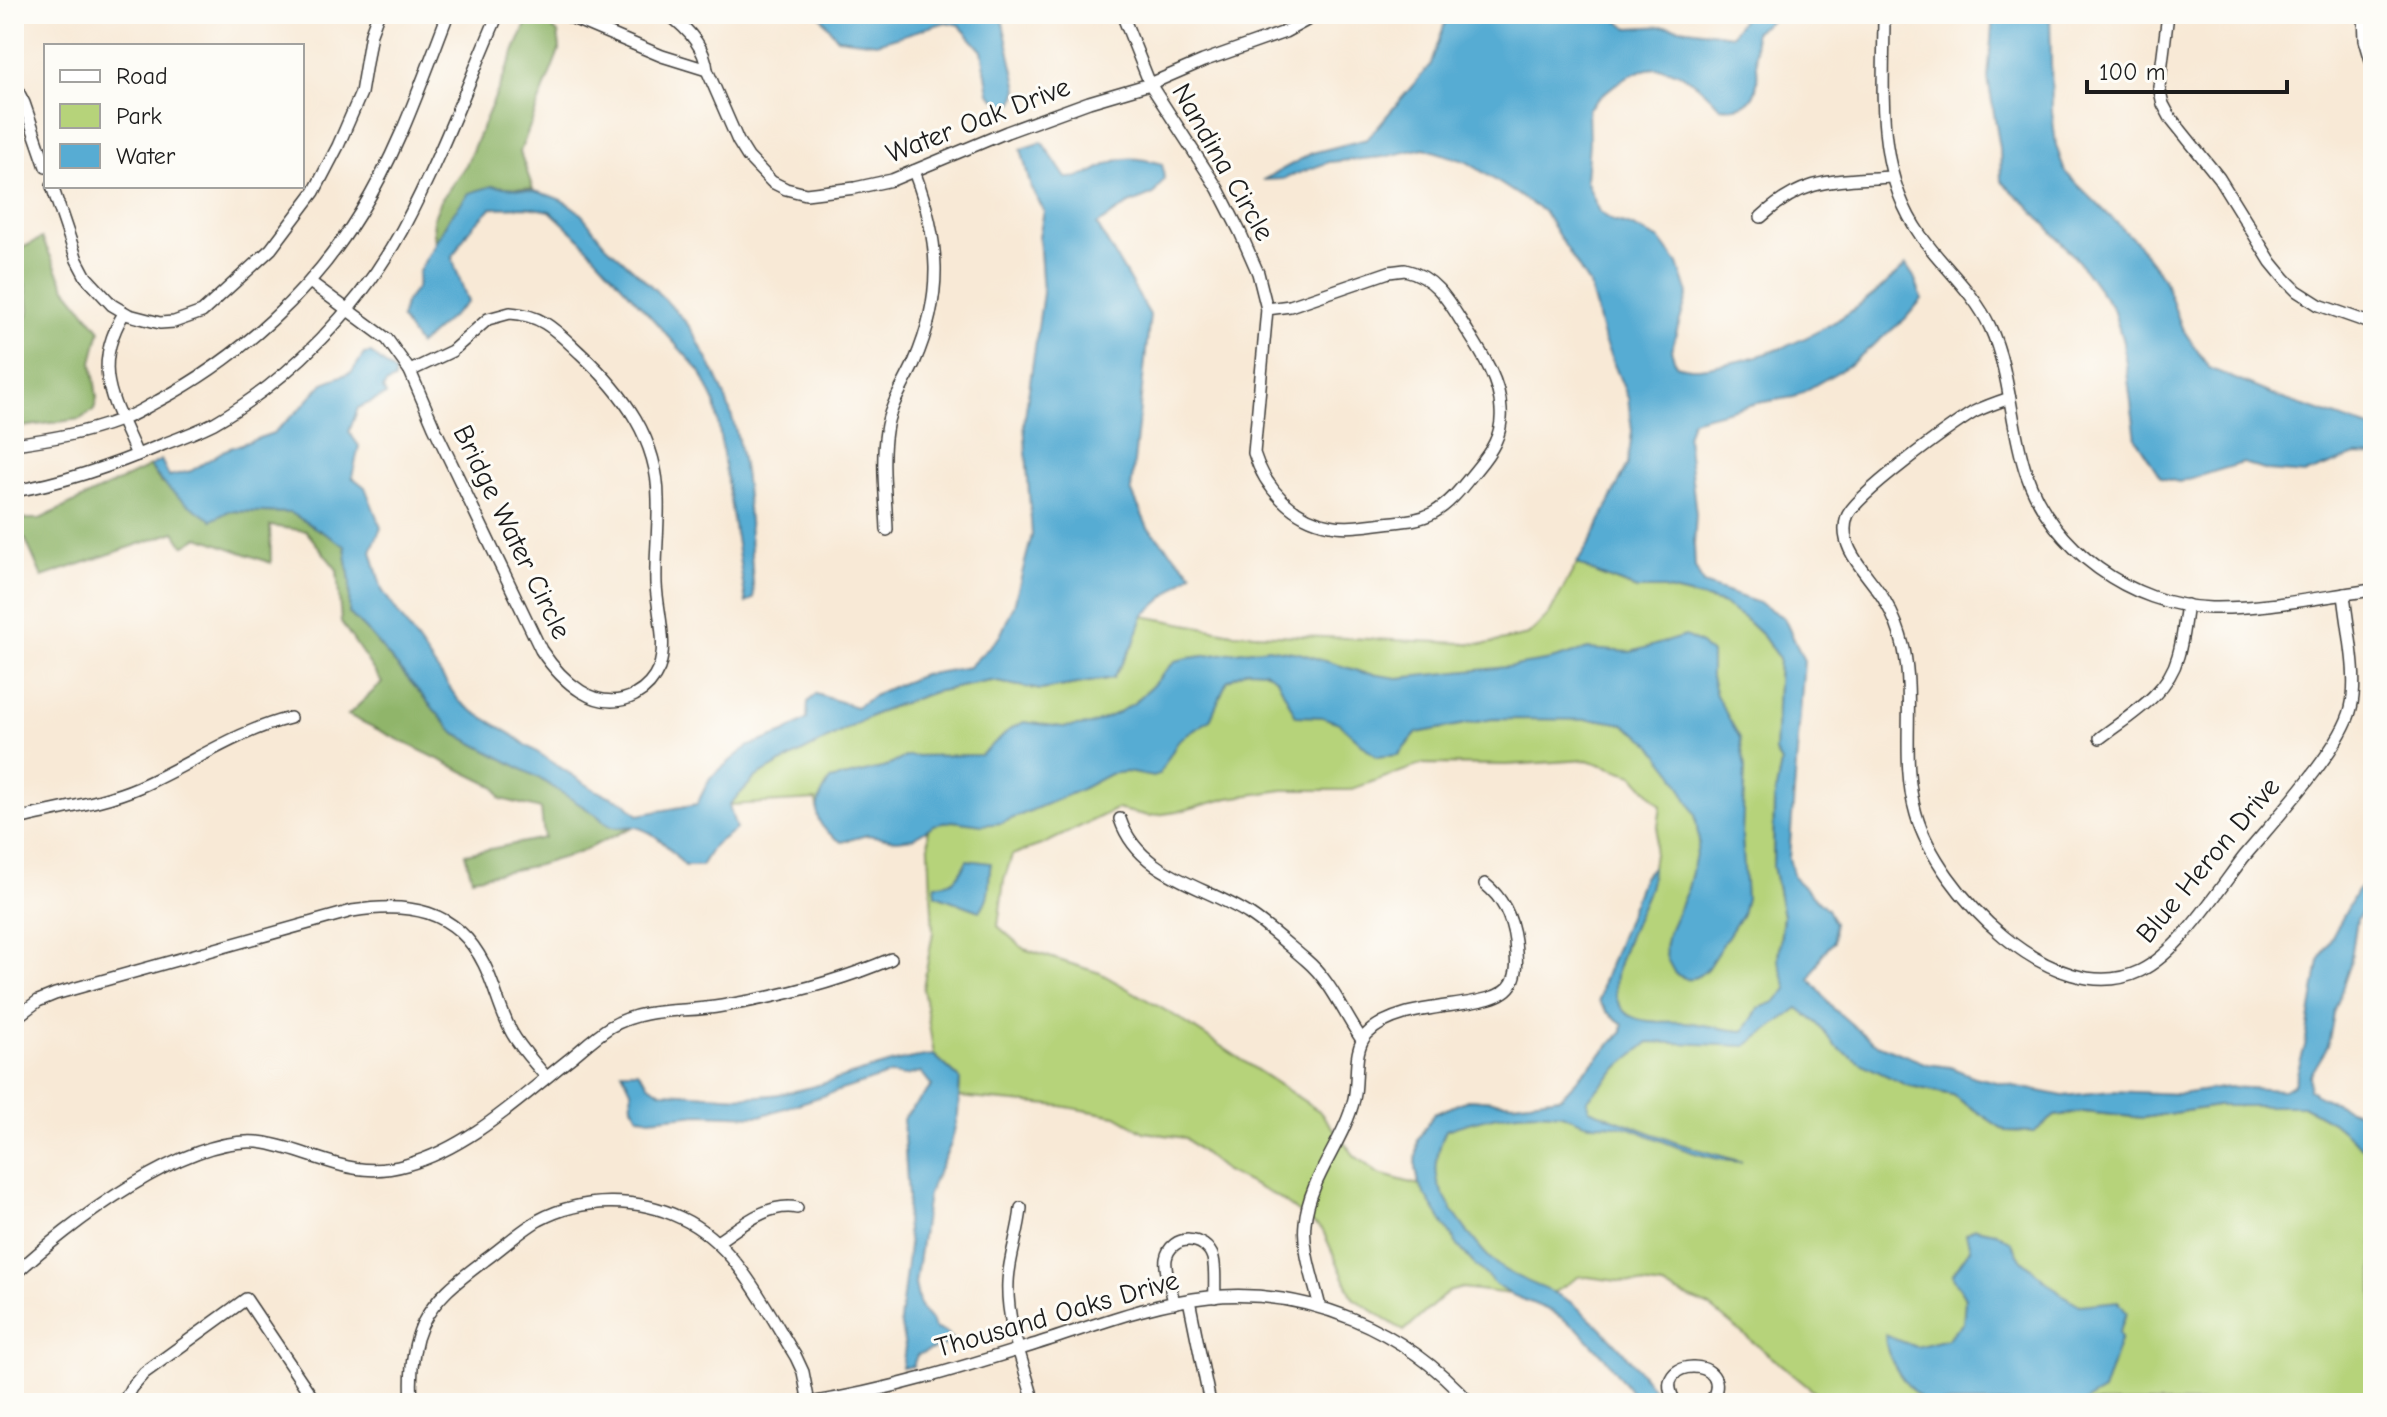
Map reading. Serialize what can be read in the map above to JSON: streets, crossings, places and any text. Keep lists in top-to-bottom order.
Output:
{
  "streets": {
    "street": [
      "Water Oak Drive",
      "Nandina Circle",
      "Bridge Water Circle",
      "Blue Heron Drive",
      "Thousand Oaks Drive"
    ]
  },
  "crossings": [
    ["Water Oak Drive", "Nandina Circle"]
  ],
  "legend": ["Road", "Park", "Water"],
  "scale_bar": "100 m"
}
